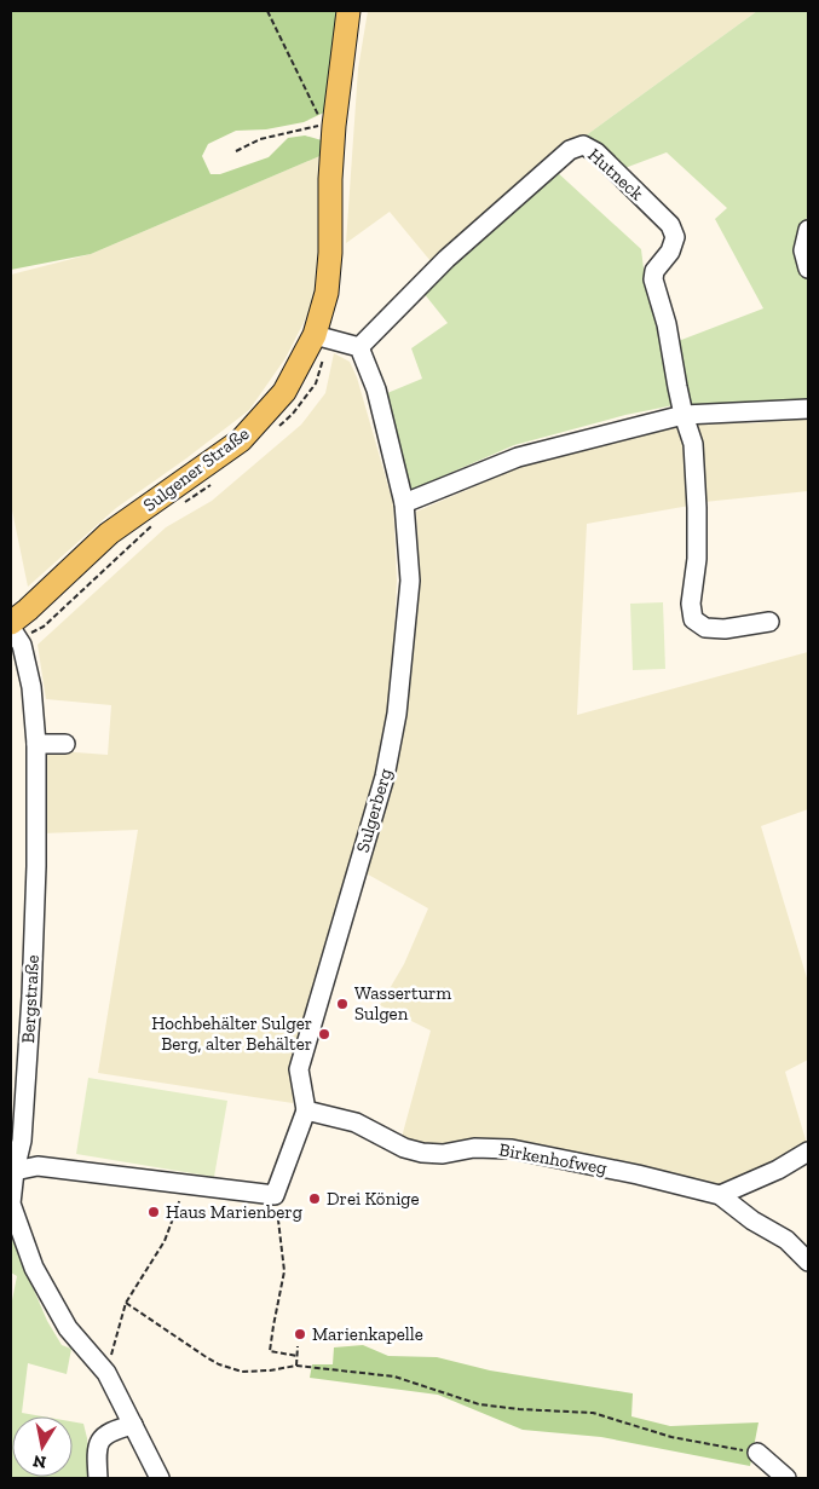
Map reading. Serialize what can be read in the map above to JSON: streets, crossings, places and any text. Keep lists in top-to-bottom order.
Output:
{
  "streets": {
    "main road": ["Sulgener Straße"],
    "street": [
      "Hutneck",
      "Sulgerberg",
      "Bergstraße",
      "Birkenhofweg"
    ]
  },
  "crossings": [
    ["Sulgener Straße", "Bergstraße"],
    ["Sulgerberg", "Birkenhofweg"]
  ],
  "places": [
    "Wasserturm Sulgen",
    "Hochbehälter Sulger Berg, alter Behälter",
    "Drei Könige",
    "Haus Marienberg",
    "Marienkapelle"
  ],
  "north": "bottom"
}
